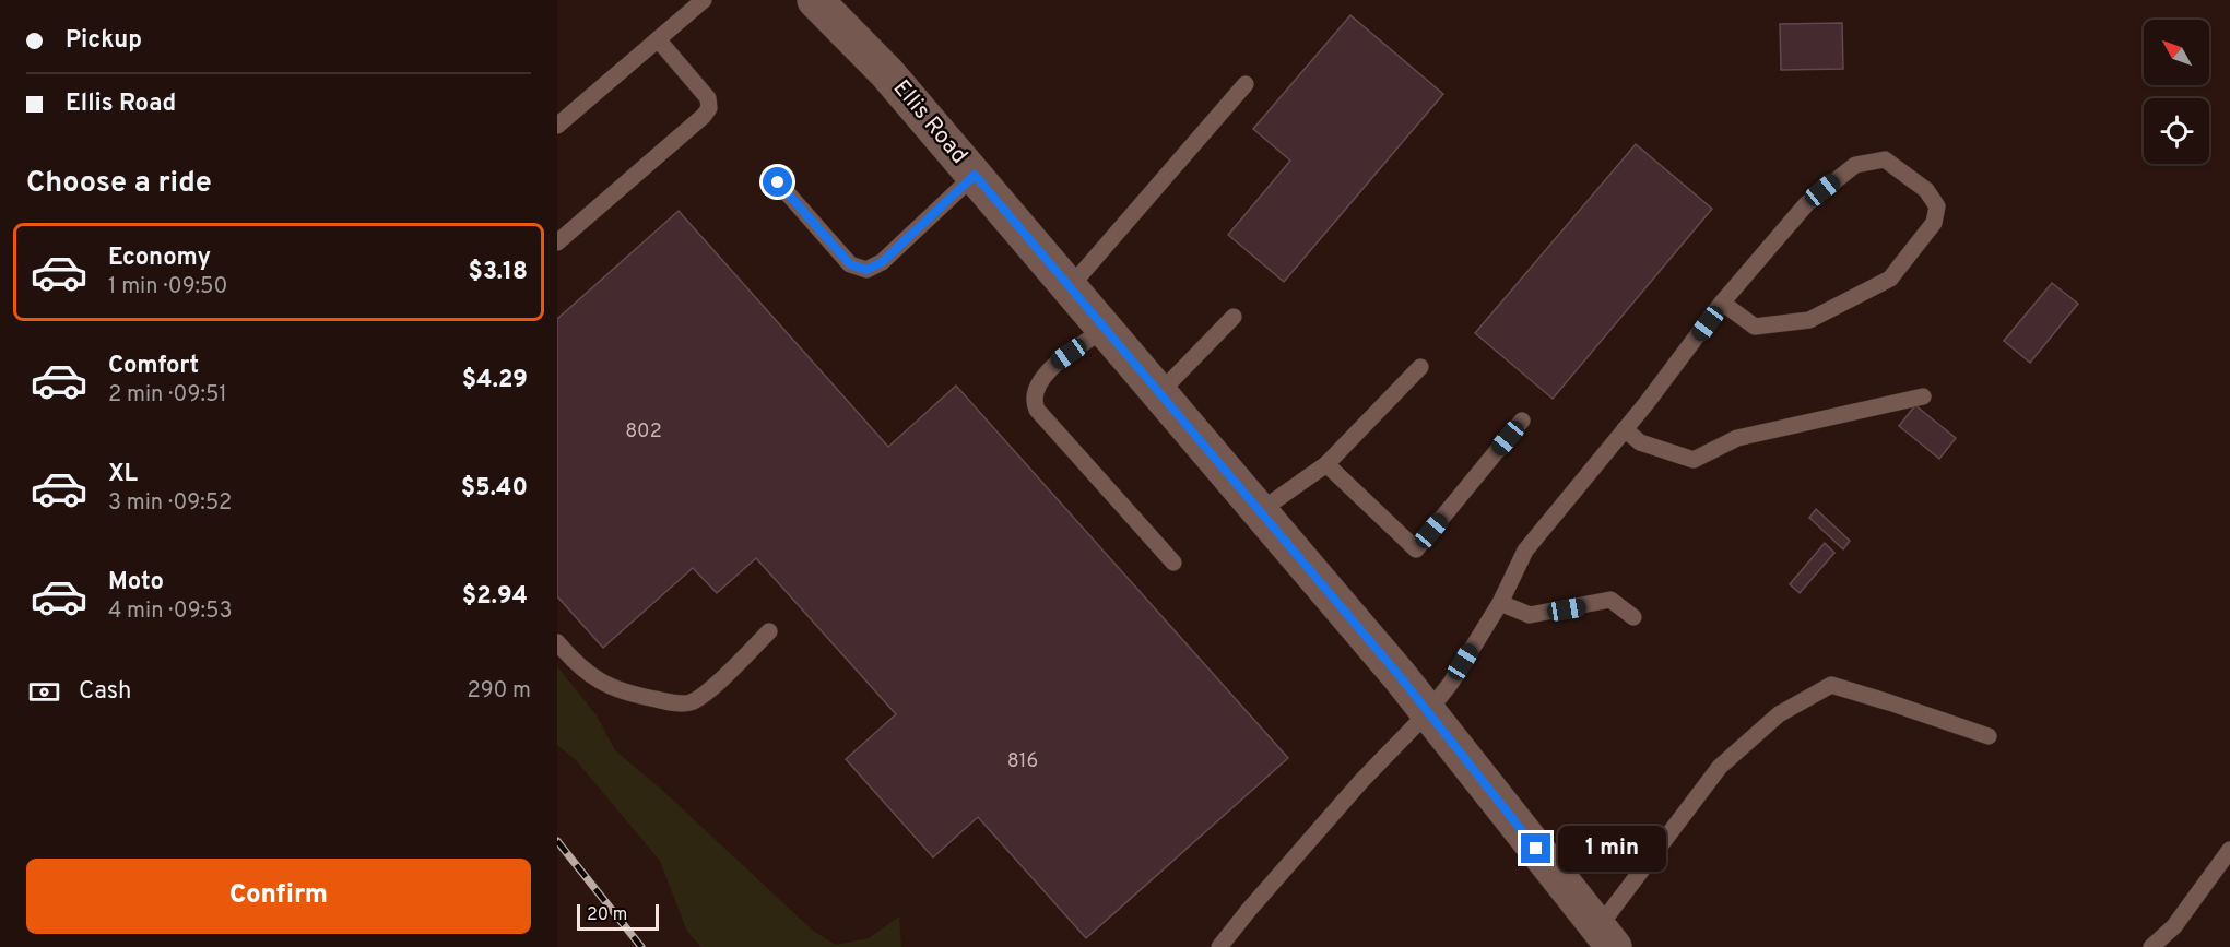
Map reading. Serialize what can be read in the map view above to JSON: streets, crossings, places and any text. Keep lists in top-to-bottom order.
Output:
{
  "streets": {
    "main road": ["Ellis Road"]
  },
  "house_numbers": ["802", "816"],
  "scale_bar": "20 m",
  "north": "top left",
  "page": {
    "banner": ["Pickup", "Ellis Road"],
    "heading": "Choose a ride",
    "list": [
      {
        "name": "Economy",
        "note": "1 min · 09:50",
        "value": "$3.18"
      },
      {
        "name": "Comfort",
        "note": "2 min · 09:51",
        "value": "$4.29"
      },
      {
        "name": "XL",
        "note": "3 min · 09:52",
        "value": "$5.40"
      },
      {
        "name": "Moto",
        "note": "4 min · 09:53",
        "value": "$2.94"
      }
    ],
    "pay": ["Cash", "290 m"],
    "bubble": "1 min",
    "buttons": "Confirm",
    "scale": "20 m"
  }
}
